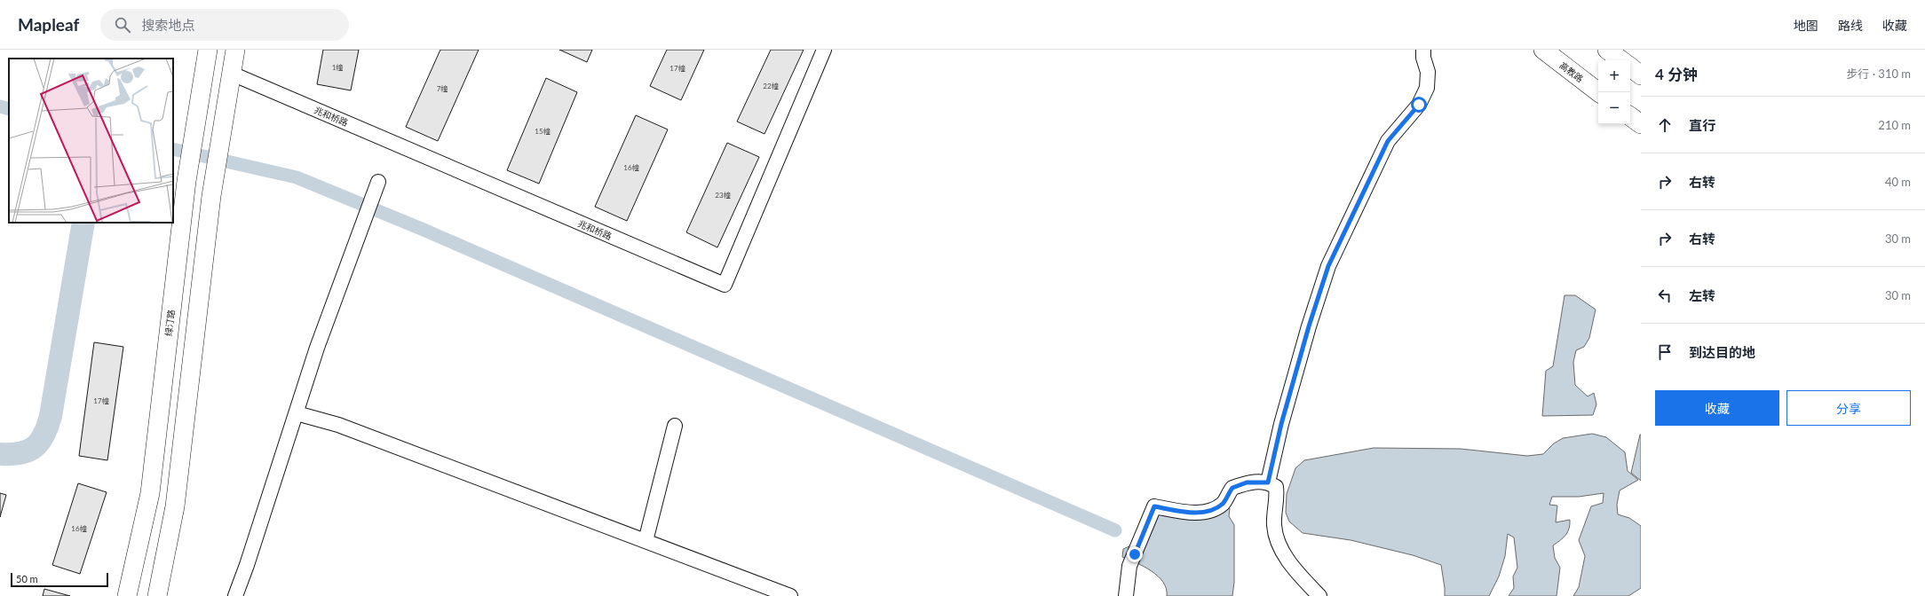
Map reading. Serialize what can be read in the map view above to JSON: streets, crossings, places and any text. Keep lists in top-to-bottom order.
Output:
{
  "streets": {
    "main road": ["高教路", "绿汀路"],
    "street": ["兆和桥路"]
  },
  "house_numbers": [
    "1幢",
    "17幢",
    "22幢",
    "7幢",
    "15幢",
    "16幢",
    "23幢",
    "17幢",
    "16幢"
  ],
  "scale_bar": "50 m",
  "page": {
    "header": "Mapleaf",
    "search": "搜索地点",
    "nav": ["地图", "路线", "收藏"],
    "heading": ["4 分钟", "步行 · 310 m"],
    "map_buttons": ["+", "−"],
    "list": [
      ["直行", "210 m"],
      ["右转", "40 m"],
      ["右转", "30 m"],
      ["左转", "30 m"],
      "到达目的地"
    ],
    "buttons": ["收藏", "分享"],
    "scale": "50 m"
  }
}
